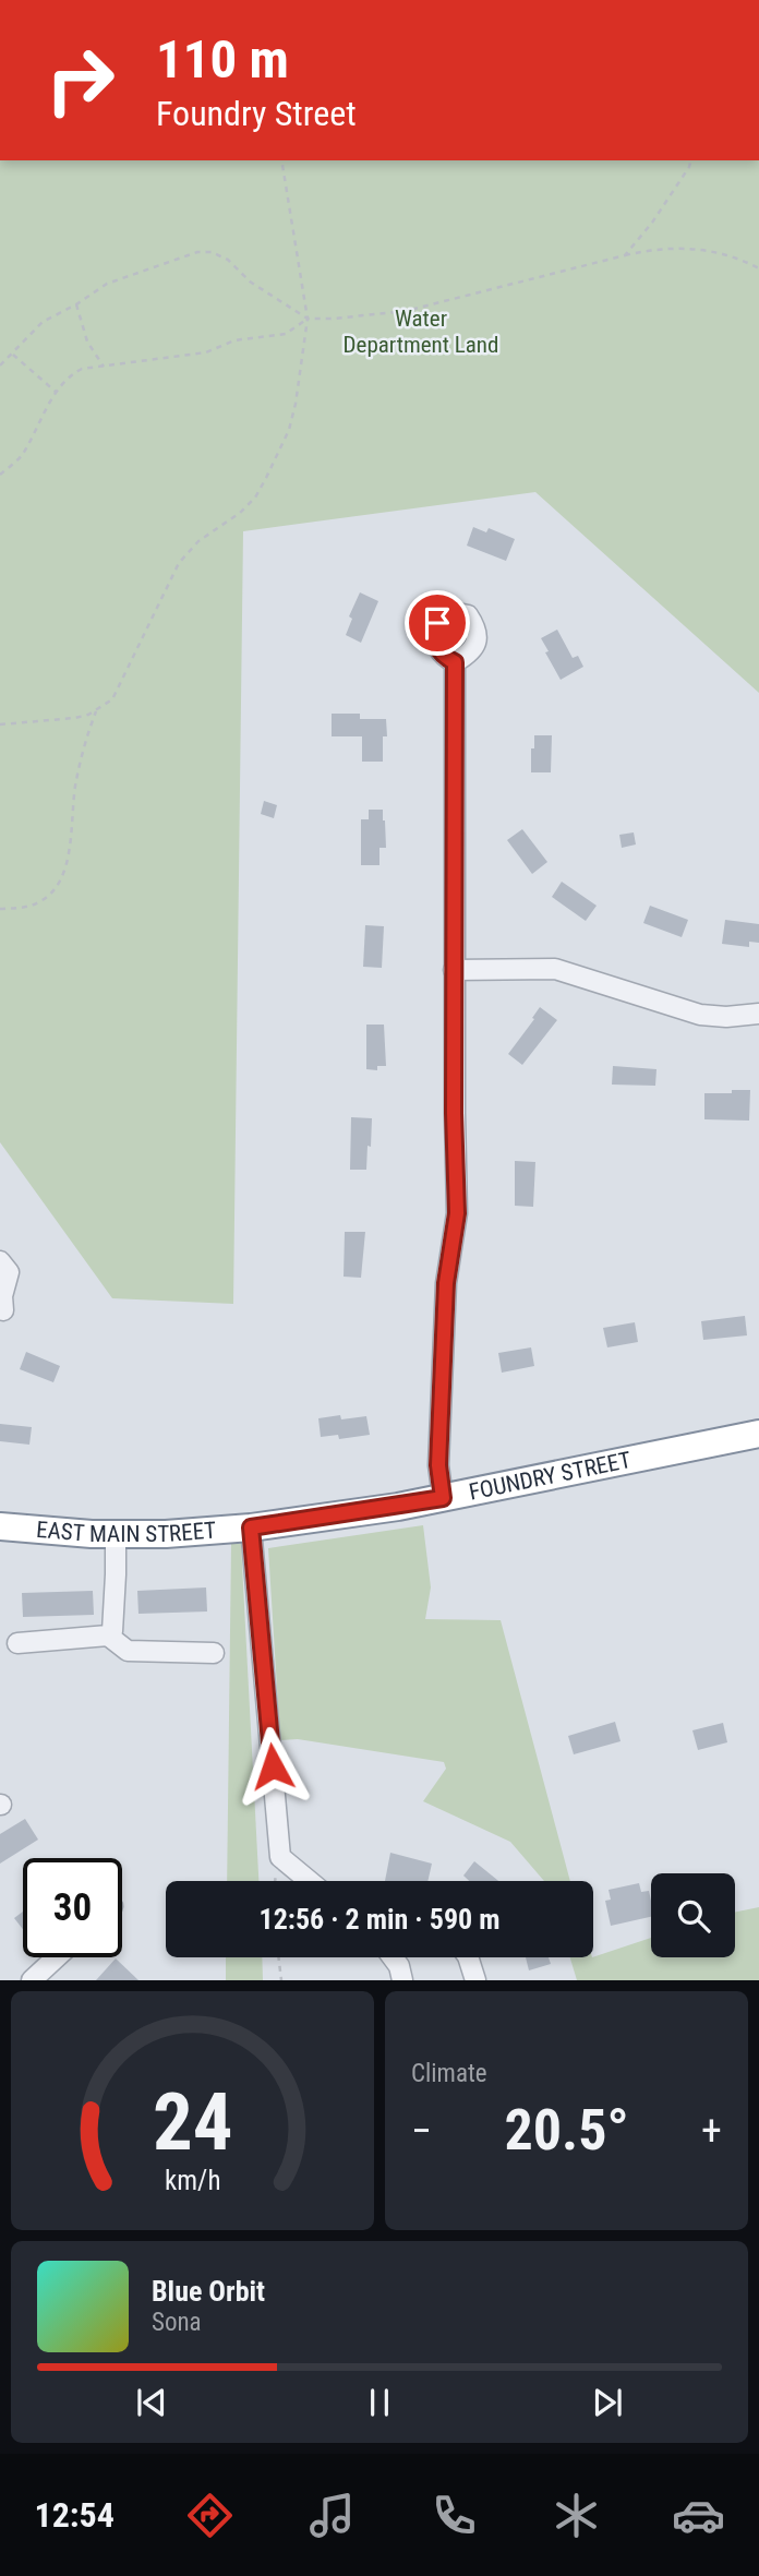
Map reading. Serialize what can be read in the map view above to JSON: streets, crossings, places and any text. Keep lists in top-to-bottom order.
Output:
{
  "streets": {
    "highway": ["FOUNDRY STREET", "EAST MAIN STREET"]
  },
  "crossings": [
    ["FOUNDRY STREET", "EAST MAIN STREET"]
  ],
  "parks": ["Water Department Land"],
  "page": {
    "turn": ["110 m", "Foundry Street"],
    "limit": "30",
    "trip": "12:56 · 2 min · 590 m",
    "tile": "Climate",
    "heat": ["−", "20.5°", "+"],
    "song": ["Blue Orbit", "Sona"],
    "tabs": "12:54",
    "gauge": ["24", "km/h"]
  }
}
